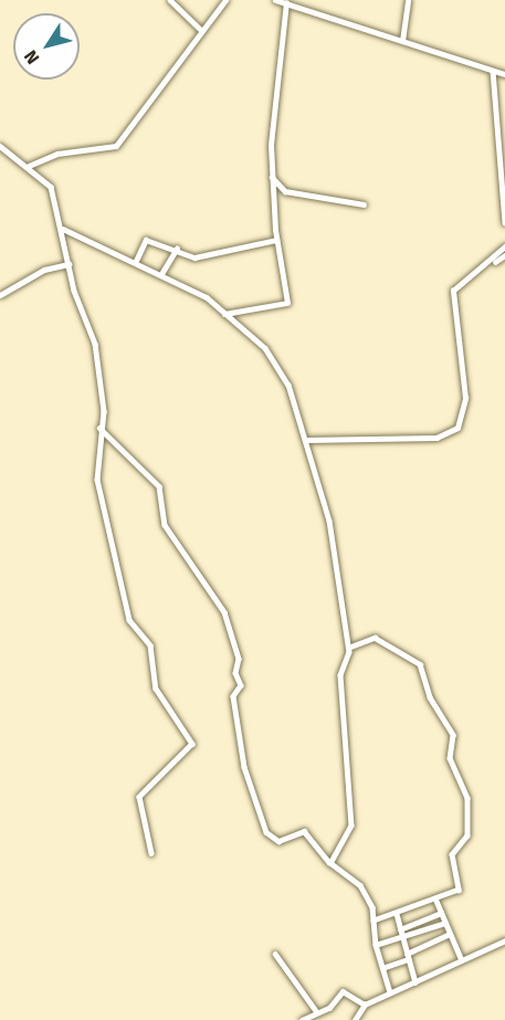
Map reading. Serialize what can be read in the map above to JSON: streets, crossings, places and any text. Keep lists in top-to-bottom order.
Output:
{
  "north": "bottom left"
}
